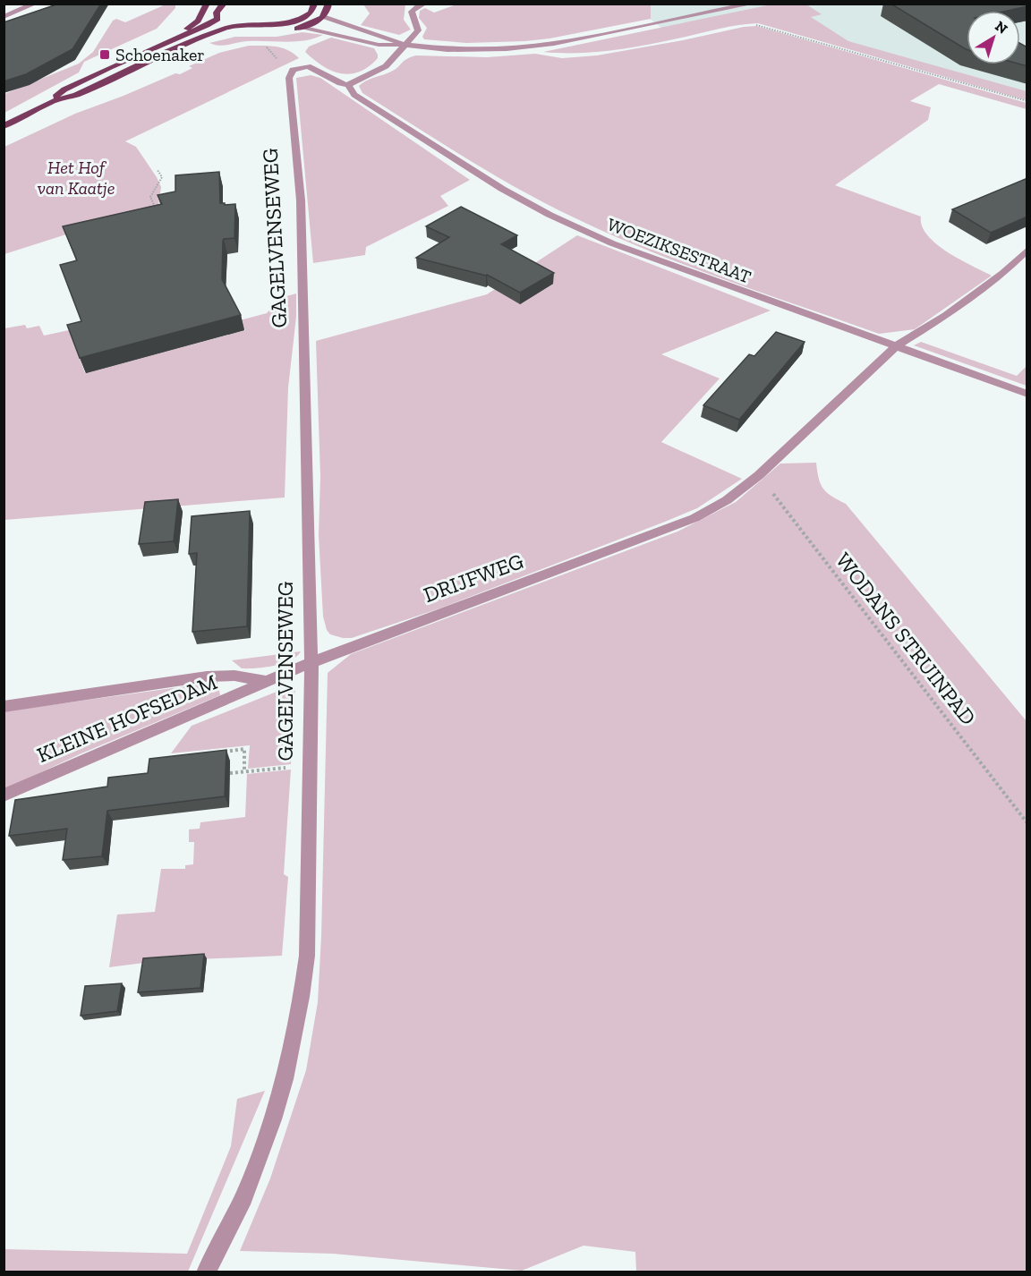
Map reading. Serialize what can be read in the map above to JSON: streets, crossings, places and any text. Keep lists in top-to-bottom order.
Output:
{
  "streets": {
    "street": [
      "GAGELVENSEWEG",
      "WOEZIKSESTRAAT",
      "DRIJFWEG",
      "KLEINE HOFSEDAM"
    ],
    "path": ["WODANS STRUINPAD"]
  },
  "crossings": [
    ["GAGELVENSEWEG", "WOEZIKSESTRAAT"],
    ["GAGELVENSEWEG", "DRIJFWEG"],
    ["WOEZIKSESTRAAT", "DRIJFWEG"],
    ["DRIJFWEG", "WODANS STRUINPAD"],
    ["DRIJFWEG", "KLEINE HOFSEDAM"]
  ],
  "parks": ["Het Hof van Kaatje"],
  "places": {
    "transit": ["Schoenaker"]
  },
  "north": "top right"
}
